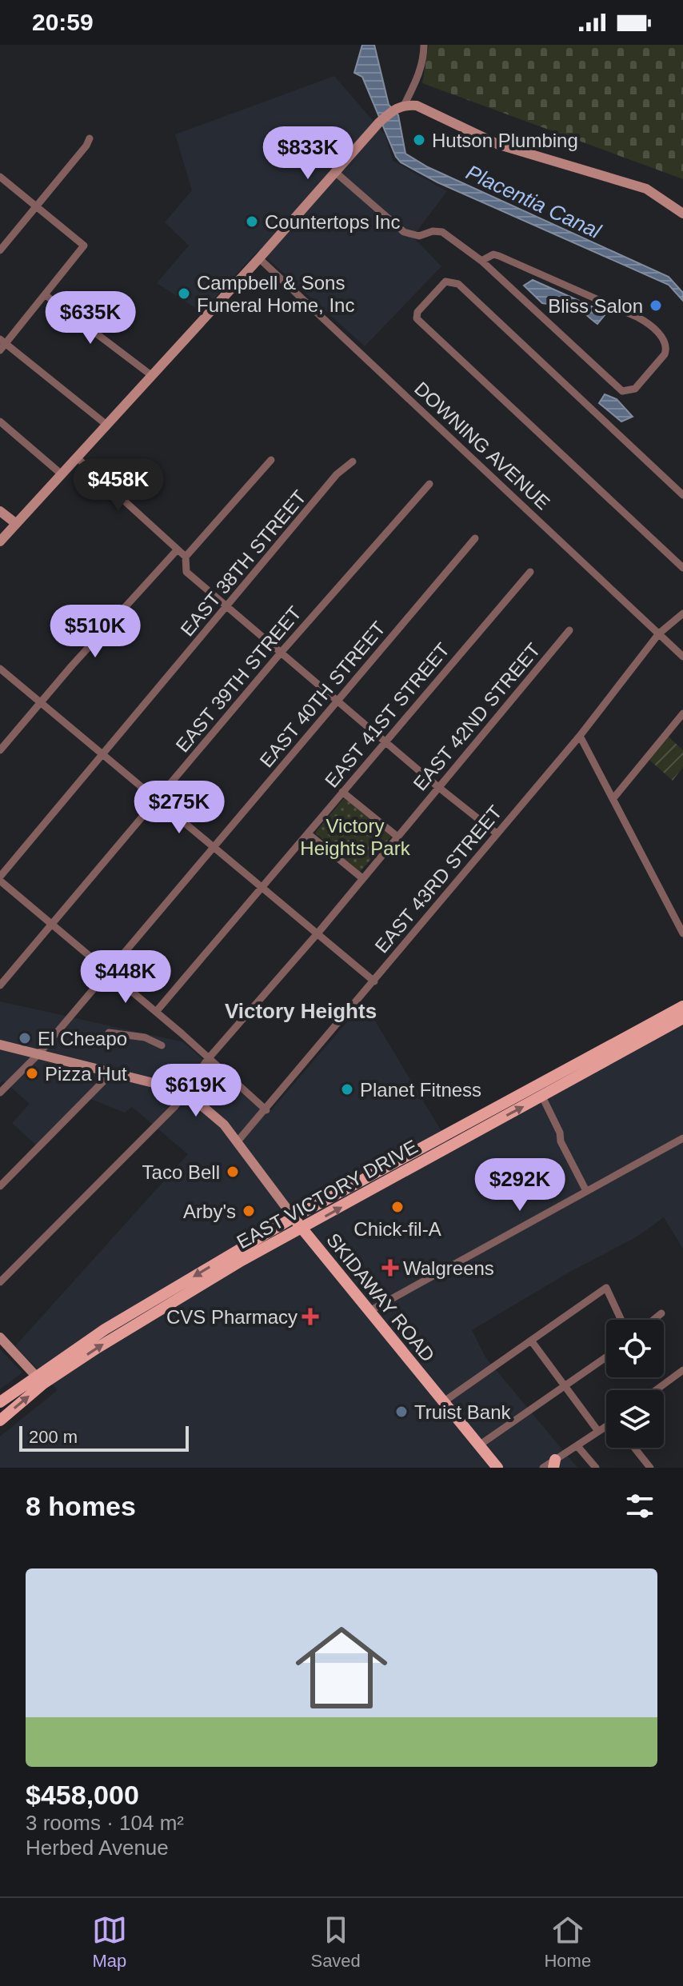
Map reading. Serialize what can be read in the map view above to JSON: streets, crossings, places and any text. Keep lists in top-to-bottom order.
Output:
{
  "streets": {
    "main road": ["EAST VICTORY DRIVE", "SKIDAWAY ROAD"],
    "street": [
      "DOWNING AVENUE",
      "EAST 38TH STREET",
      "EAST 39TH STREET",
      "EAST 40TH STREET",
      "EAST 41ST STREET",
      "EAST 42ND STREET",
      "EAST 43RD STREET"
    ]
  },
  "crossings": [
    ["DOWNING AVENUE", "EAST 43RD STREET"],
    ["EAST 40TH STREET", "SKIDAWAY ROAD"],
    ["EAST 42ND STREET", "SKIDAWAY ROAD"],
    ["EAST 43RD STREET", "SKIDAWAY ROAD"],
    ["EAST VICTORY DRIVE", "SKIDAWAY ROAD"]
  ],
  "districts": ["Victory Heights"],
  "water": ["Placentia Canal"],
  "parks": ["Victory Heights Park"],
  "places": {
    "other": [
      "Hutson Plumbing",
      "Countertops Inc",
      "Campbell & Sons Funeral Home, Inc",
      "Bliss Salon",
      "El Cheapo",
      "Pizza Hut",
      "Planet Fitness",
      "Taco Bell",
      "Chick-fil-A",
      "Arby's",
      "Truist Bank"
    ],
    "health": ["Walgreens", "CVS Pharmacy"]
  },
  "scale_bar": "200 m",
  "page": {
    "status": "20:59",
    "price": [
      "$833K",
      "$635K",
      "$458K",
      "$510K",
      "$275K",
      "$448K",
      "$619K",
      "$292K"
    ],
    "scale": "200 m",
    "heading": "8 homes",
    "list": [
      {
        "name": "$458,000",
        "note": "3 rooms · 104 m² · Herbed Avenue"
      }
    ],
    "tabs": ["Map", "Saved", "Home"]
  }
}
